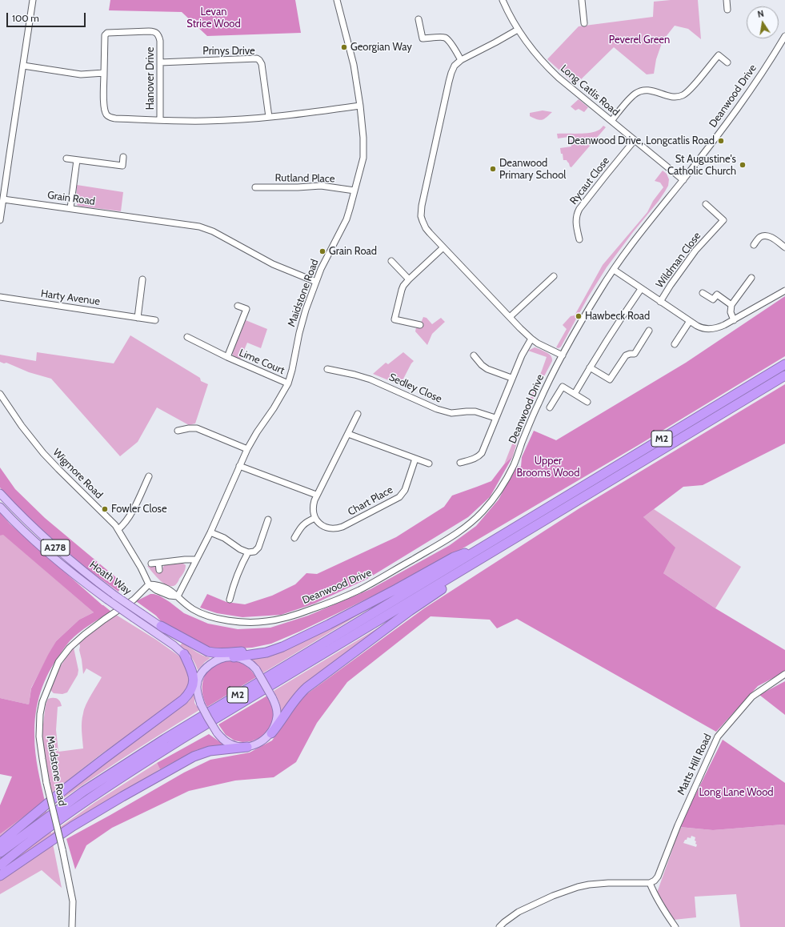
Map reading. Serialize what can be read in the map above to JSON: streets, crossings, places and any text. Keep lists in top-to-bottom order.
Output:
{
  "streets": {
    "highway": ["M2"],
    "main road": ["A278", "Hoath Way"],
    "street": [
      "Prinys Drive",
      "Hanover Drive",
      "Long Catlis Road",
      "Deanwood Drive",
      "Rutland Place",
      "Rycaut Close",
      "Grain Road",
      "Wildman Close",
      "Maidstone Road",
      "Harty Avenue",
      "Lime Court",
      "Sedley Close",
      "Wigmore Road",
      "Chart Place",
      "Matts Hill Road"
    ]
  },
  "crossings": [
    ["Prinys Drive", "Hanover Drive"],
    ["Long Catlis Road", "Deanwood Drive"],
    ["Long Catlis Road", "Rycaut Close"],
    ["Deanwood Drive", "Maidstone Road"],
    ["Deanwood Drive", "Wigmore Road"],
    ["Rutland Place", "Maidstone Road"],
    ["Grain Road", "Maidstone Road"],
    ["Maidstone Road", "Lime Court"],
    ["Maidstone Road", "Wigmore Road"],
    ["M2", "Hoath Way"]
  ],
  "parks": [
    "Levan Strice Wood",
    "Peverel Green",
    "Upper Brooms Wood",
    "Long Lane Wood"
  ],
  "places": [
    "Georgian Way",
    "Deanwood Drive, Longcatlis Road",
    "St Augustine's Catholic Church",
    "Deanwood Primary School",
    "Grain Road",
    "Hawbeck Road",
    "Fowler Close"
  ],
  "scale_bar": "100 m",
  "north": "top"
}
